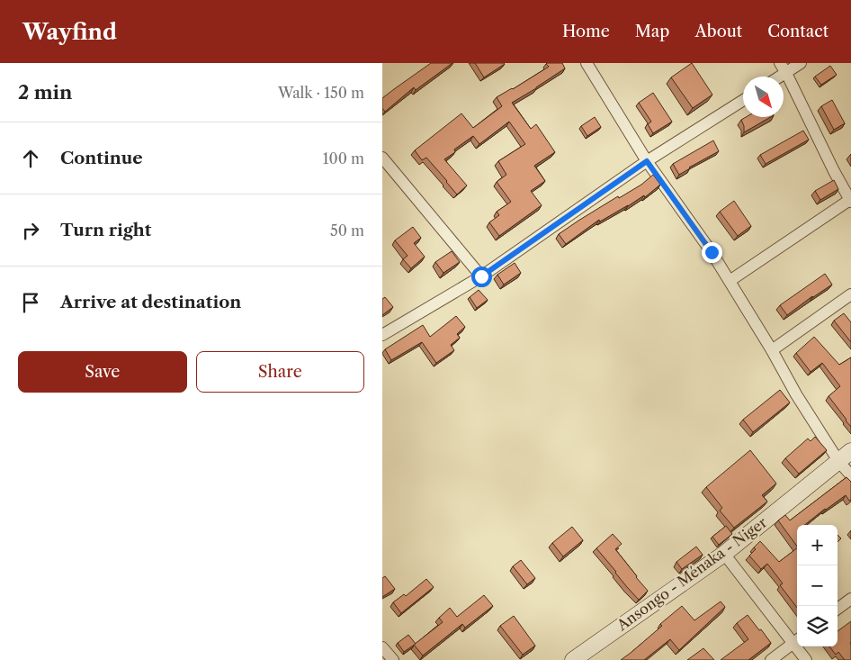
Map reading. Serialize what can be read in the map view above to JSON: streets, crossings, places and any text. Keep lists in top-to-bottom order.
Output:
{
  "streets": {
    "main road": ["Ansongo - Ménaka - Niger"]
  },
  "north": "bottom right",
  "page": {
    "header": "Wayfind",
    "nav": [
      "Home",
      "Map",
      "About",
      "Contact"
    ],
    "heading": ["2 min", "Walk · 150 m"],
    "list": [
      ["Continue", "100 m"],
      ["Turn right", "50 m"],
      "Arrive at destination"
    ],
    "buttons": ["Save", "Share"],
    "map_buttons": ["+", "−"]
  }
}
